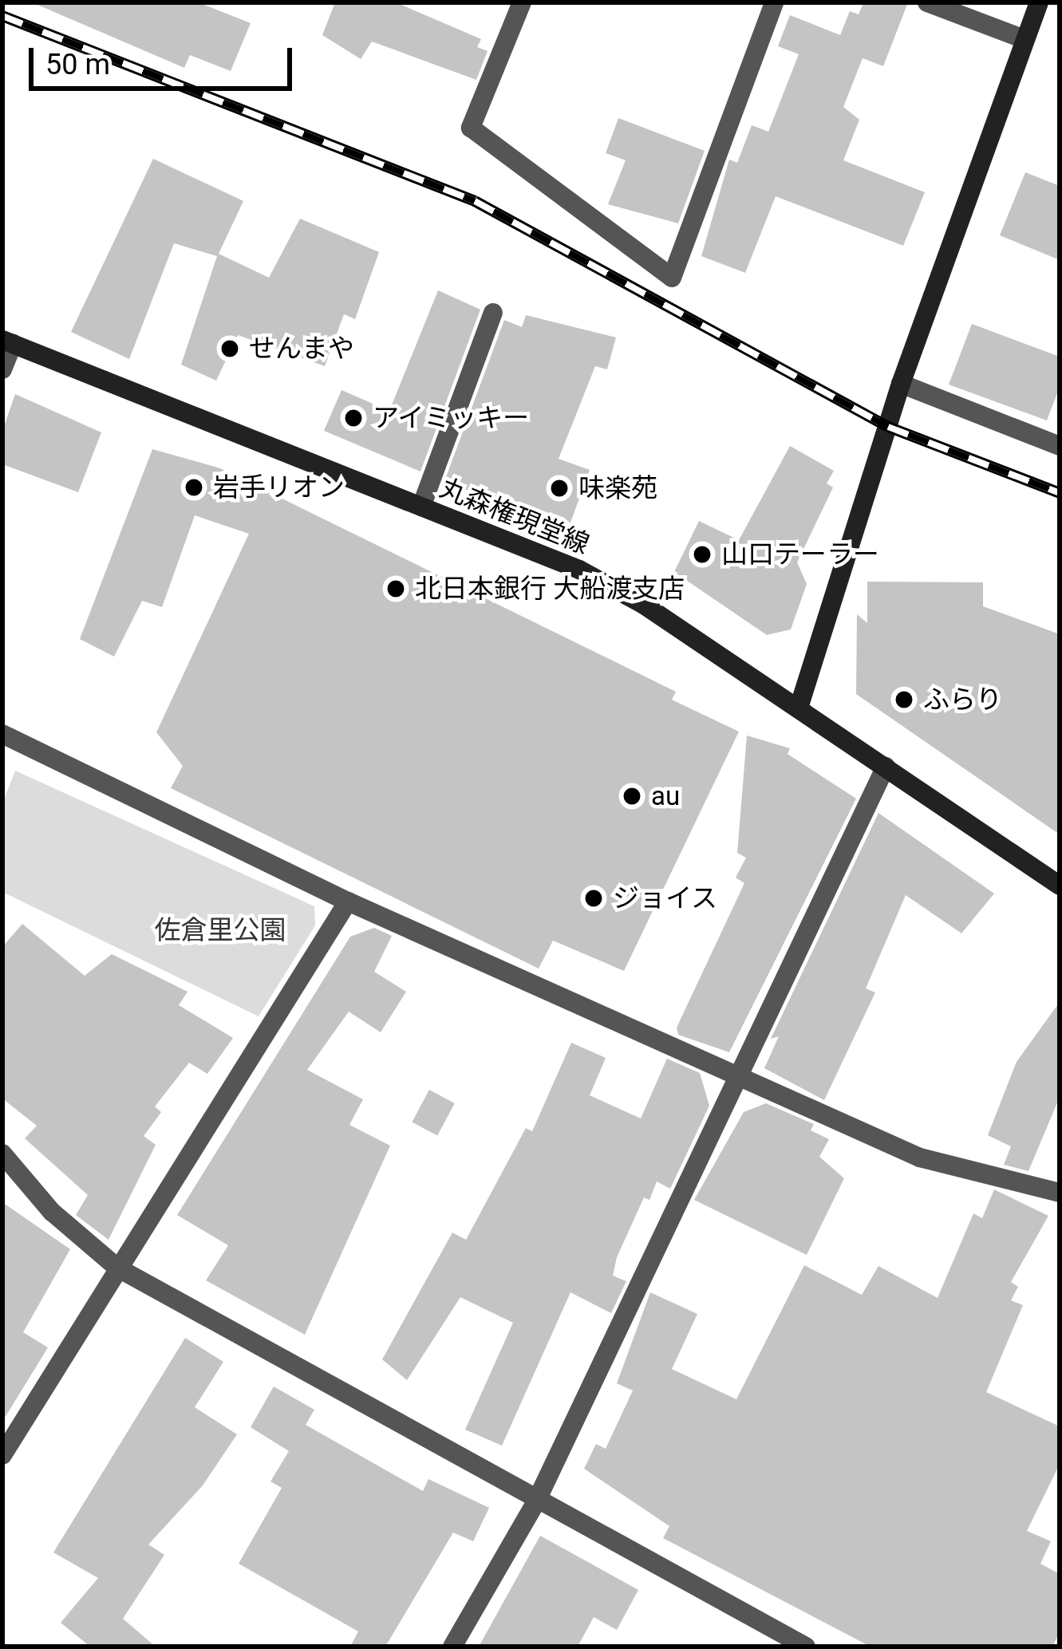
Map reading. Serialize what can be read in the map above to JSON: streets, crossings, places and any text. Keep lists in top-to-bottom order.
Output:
{
  "streets": {
    "main road": ["丸森権現堂線"]
  },
  "parks": ["佐倉里公園"],
  "places": [
    "せんまや",
    "アイミッキー",
    "岩手リオン",
    "味楽苑",
    "山口テーラー",
    "北日本銀行 大船渡支店",
    "ふらり",
    "au",
    "ジョイス"
  ],
  "scale_bar": "50 m"
}
